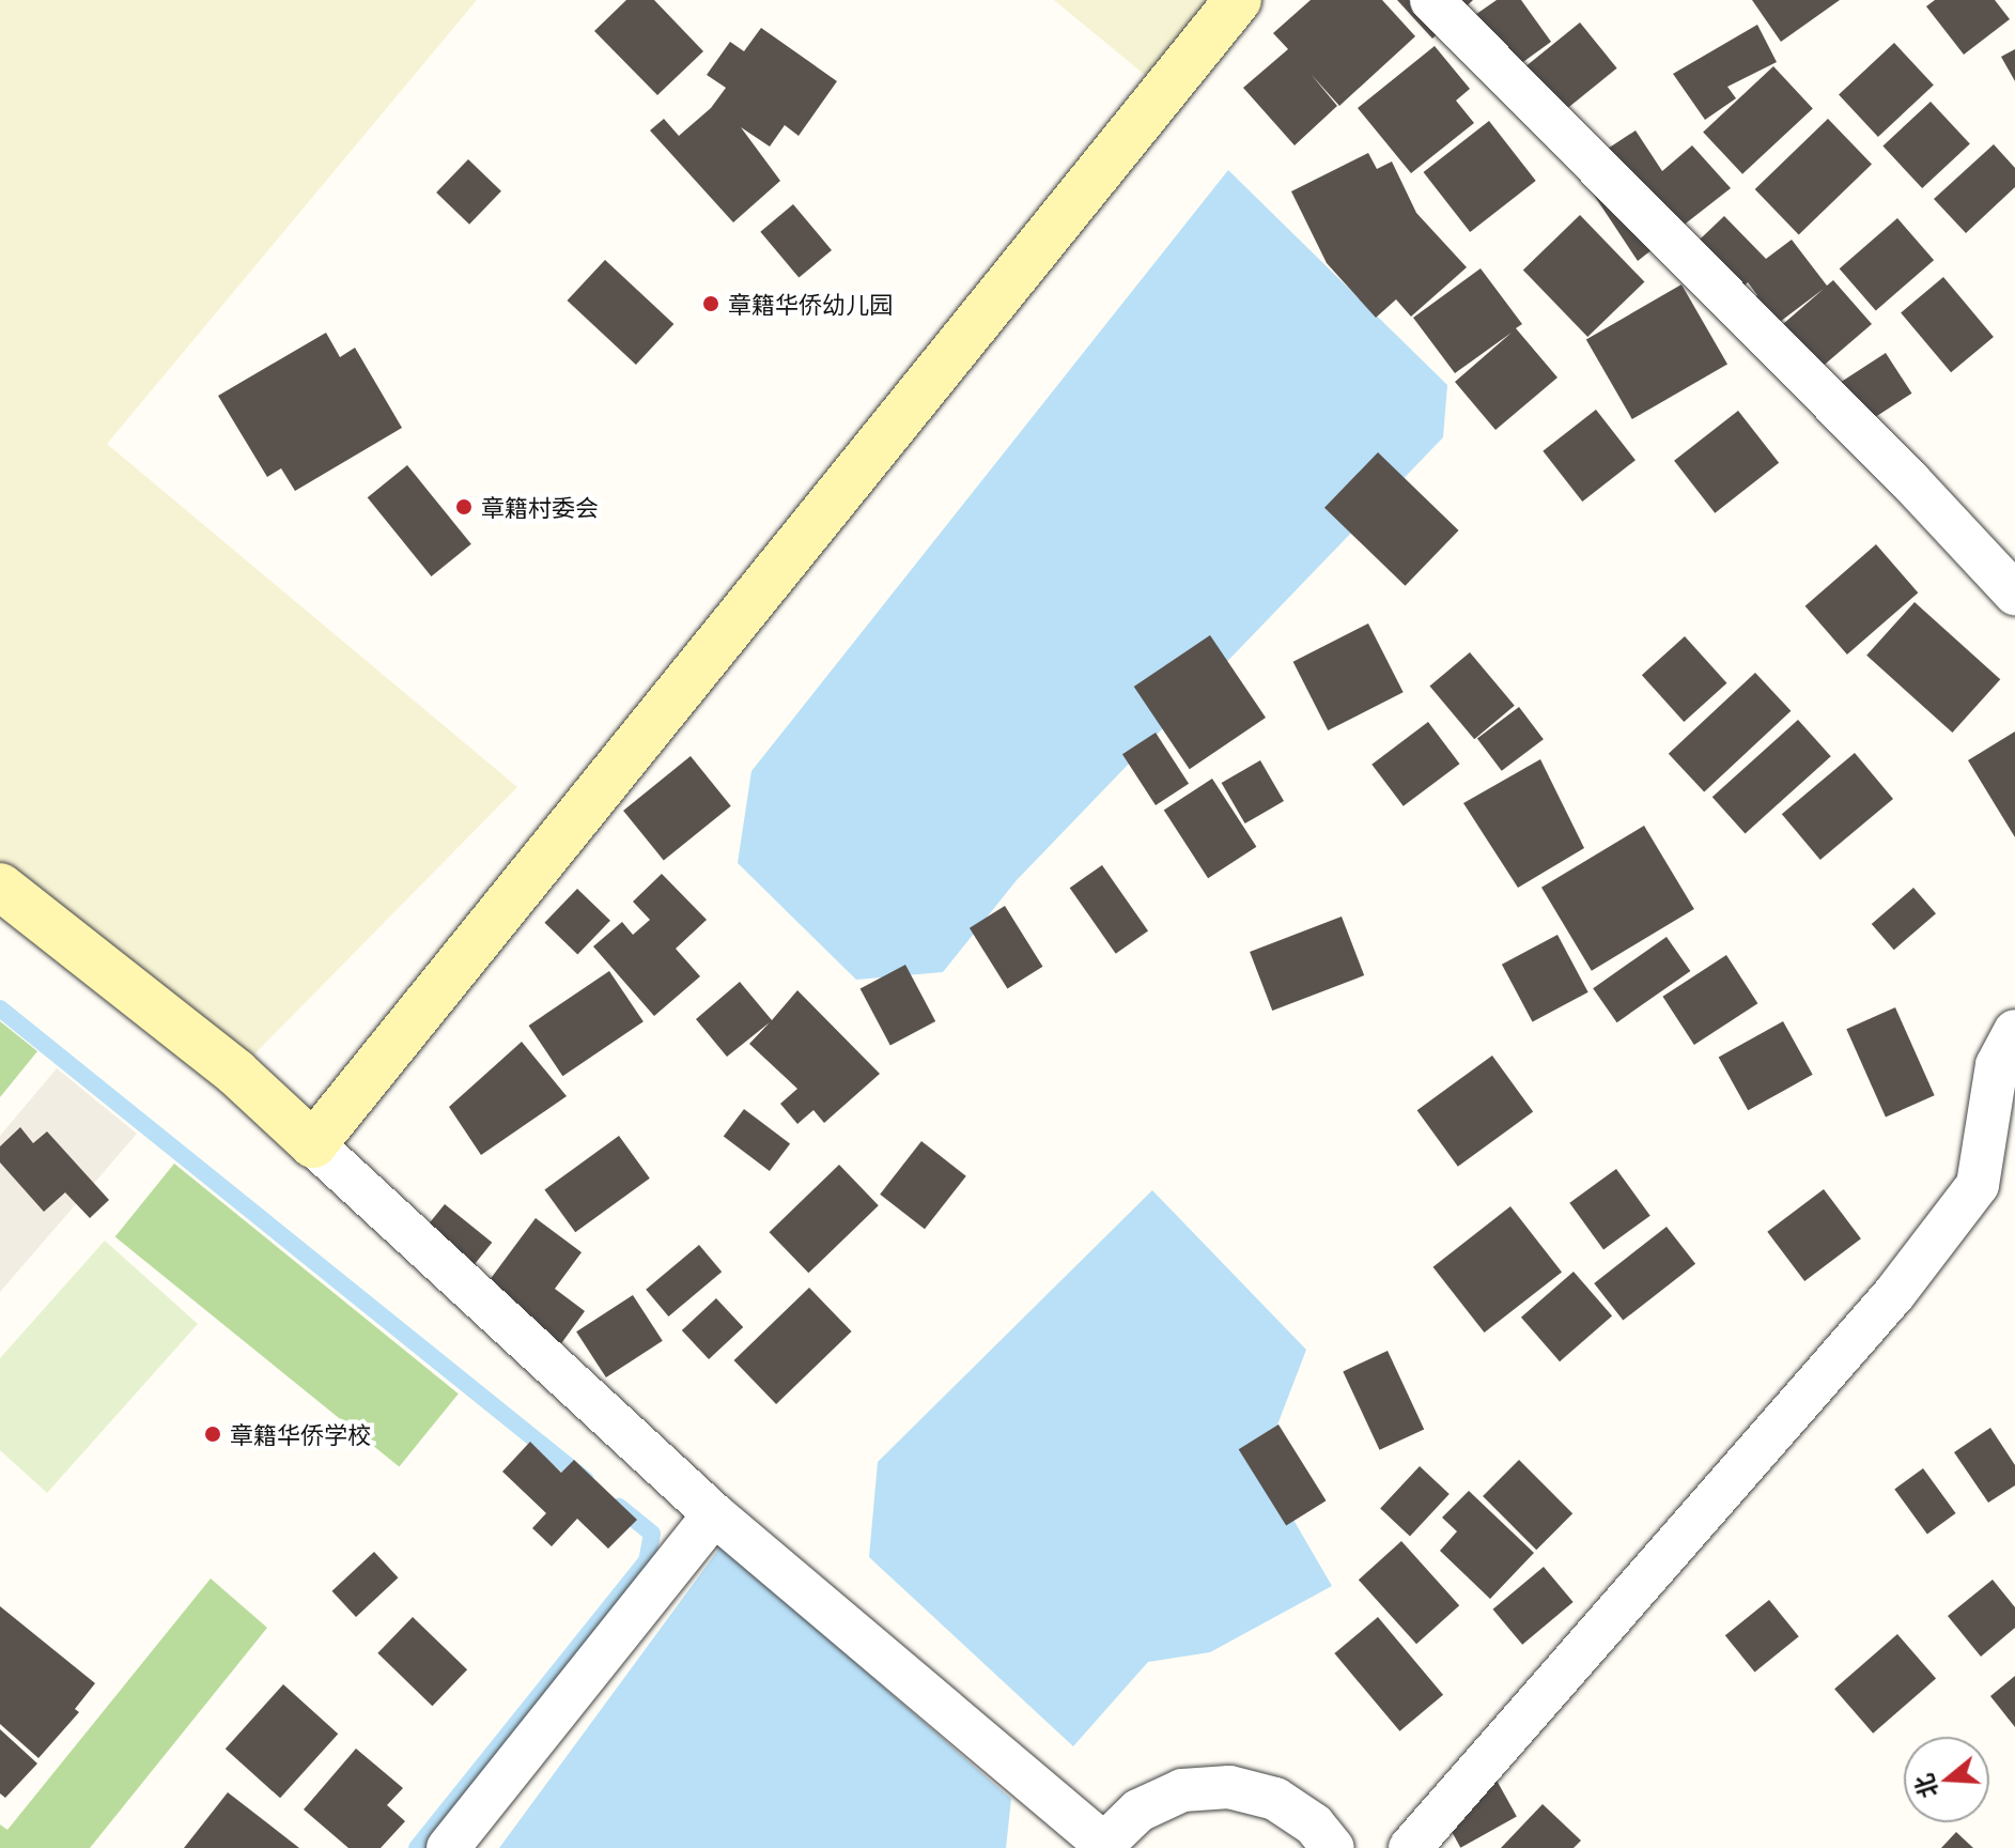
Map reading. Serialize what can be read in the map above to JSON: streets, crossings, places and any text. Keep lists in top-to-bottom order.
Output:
{
  "places": ["章籍华侨幼儿园", "章籍村委会", "章籍华侨学校"],
  "north": "left"
}
